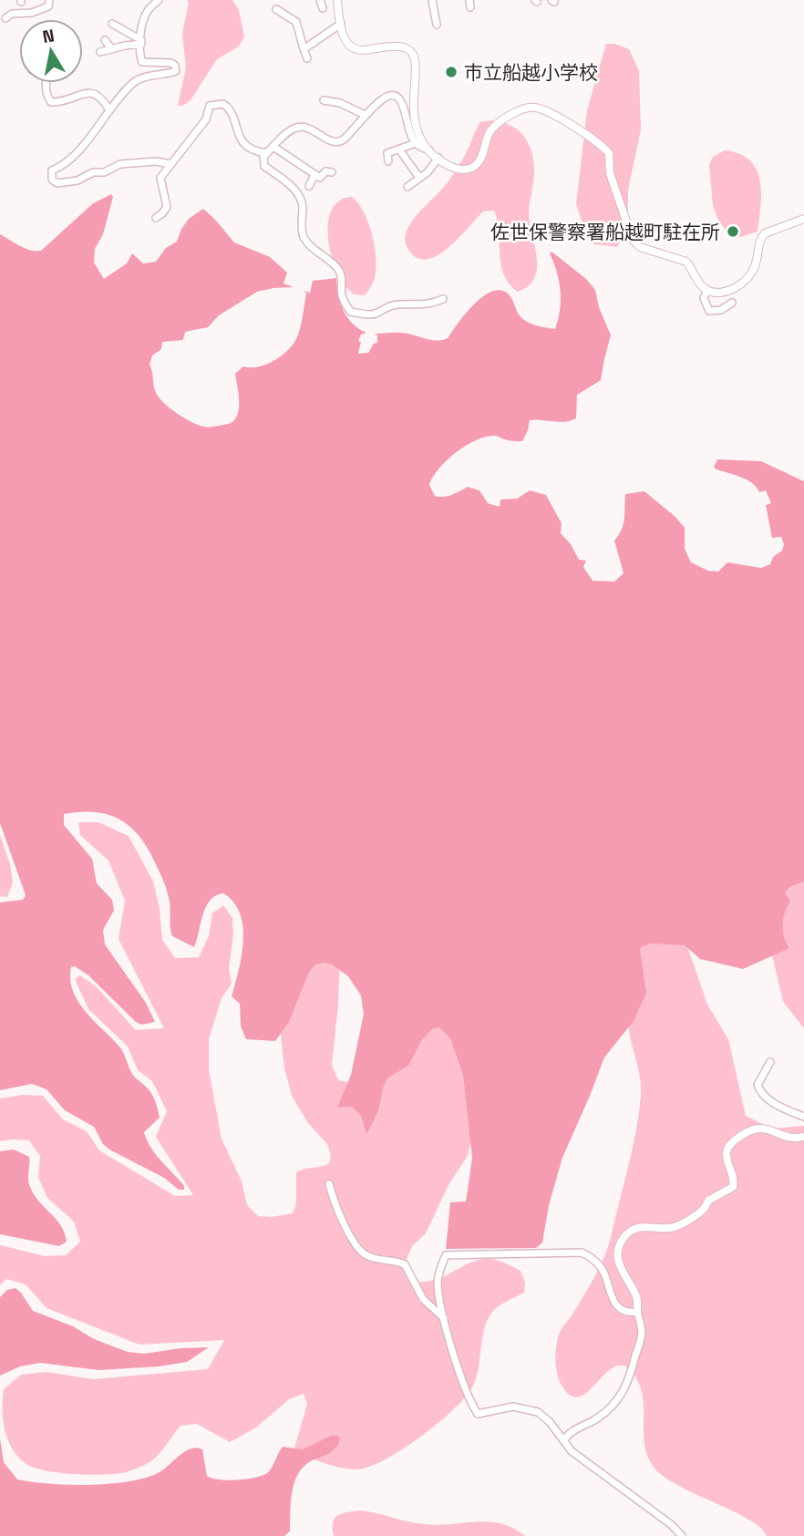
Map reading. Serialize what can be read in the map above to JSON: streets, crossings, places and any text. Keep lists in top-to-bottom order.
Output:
{
  "places": ["市立船越小学校", "佐世保警察署船越町駐在所"],
  "north": "top"
}
